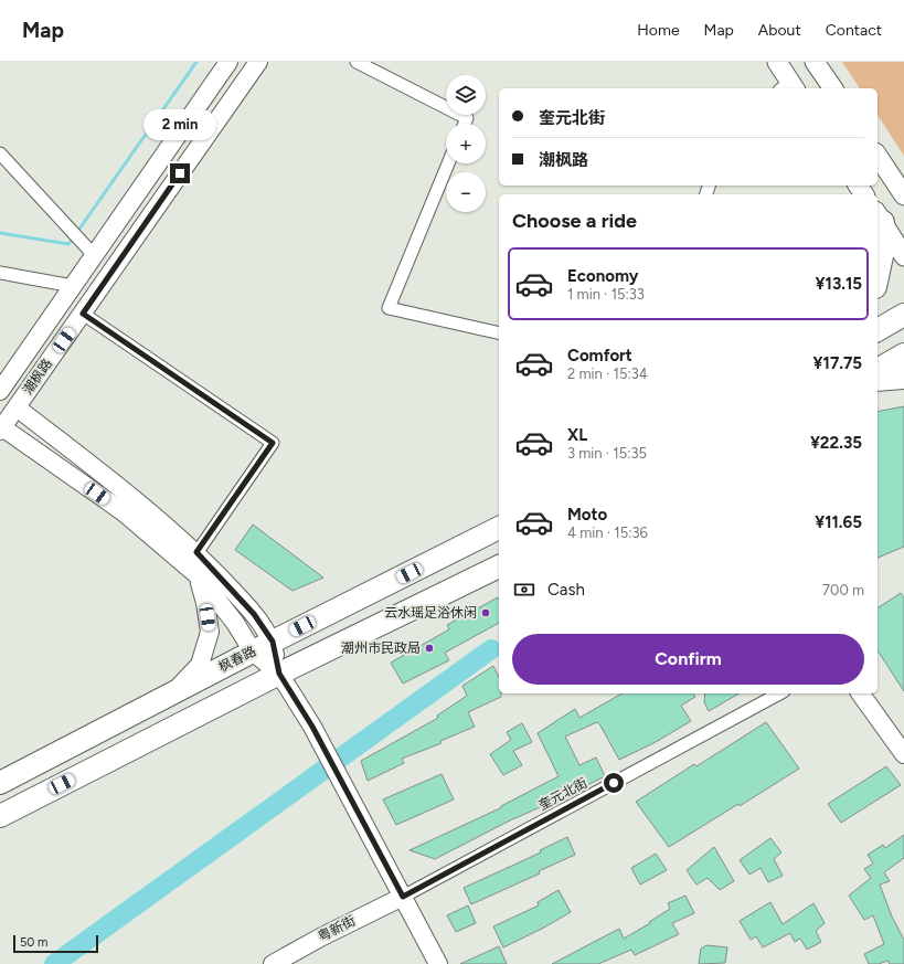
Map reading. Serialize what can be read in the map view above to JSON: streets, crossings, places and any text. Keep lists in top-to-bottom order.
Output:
{
  "streets": {
    "highway": ["枫春路"],
    "main road": ["潮枫路", "粤新街"],
    "street": ["奎元北街"]
  },
  "crossings": [
    ["奎元北街", "粤新街"]
  ],
  "places": ["云水瑶足浴休闲", "潮州市民政局"],
  "scale_bar": "50 m",
  "page": {
    "header": "Map",
    "nav": [
      "Home",
      "Map",
      "About",
      "Contact"
    ],
    "map_buttons": ["+", "−"],
    "banner": ["奎元北街", "潮枫路"],
    "bubble": "2 min",
    "heading": "Choose a ride",
    "list": [
      {
        "name": "Economy",
        "note": "1 min · 15:33",
        "value": "¥13.15"
      },
      {
        "name": "Comfort",
        "note": "2 min · 15:34",
        "value": "¥17.75"
      },
      {
        "name": "XL",
        "note": "3 min · 15:35",
        "value": "¥22.35"
      },
      {
        "name": "Moto",
        "note": "4 min · 15:36",
        "value": "¥11.65"
      }
    ],
    "pay": ["Cash", "700 m"],
    "buttons": "Confirm",
    "scale": "50 m"
  }
}
